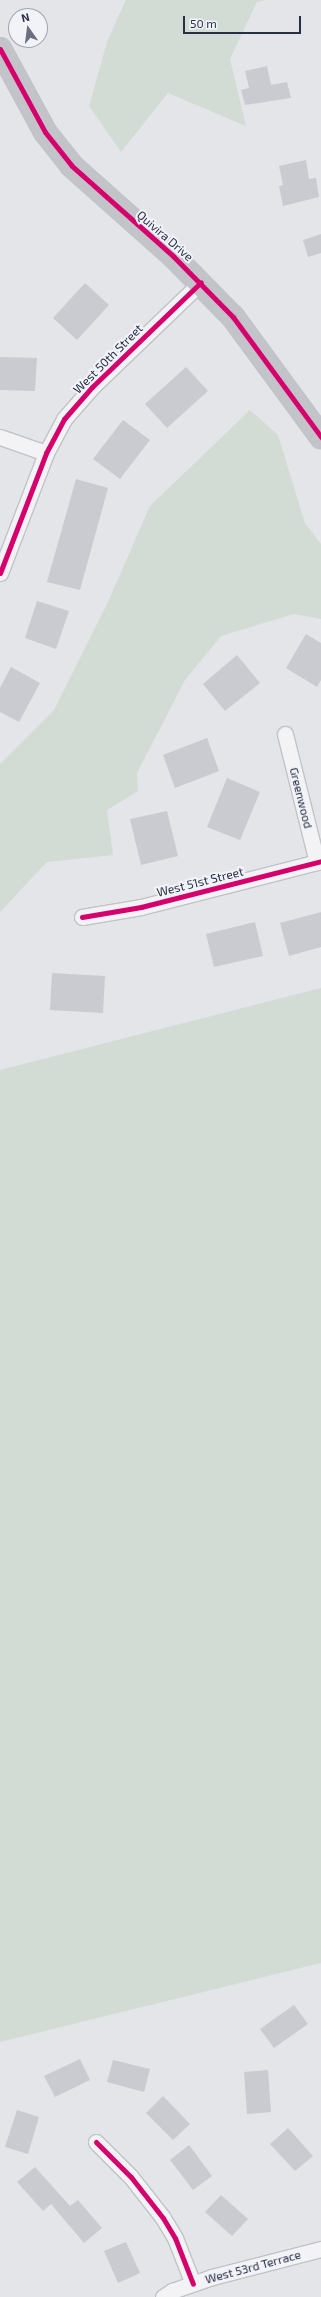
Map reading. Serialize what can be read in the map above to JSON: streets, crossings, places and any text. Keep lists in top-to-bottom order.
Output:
{
  "streets": {
    "main road": ["Quivira Drive"],
    "street": [
      "West 50th Street",
      "Greenwood",
      "West 51st Street",
      "West 53rd Terrace"
    ]
  },
  "crossings": [
    ["Quivira Drive", "West 50th Street"],
    ["Greenwood", "West 51st Street"]
  ],
  "scale_bar": "50 m",
  "north": "top"
}
